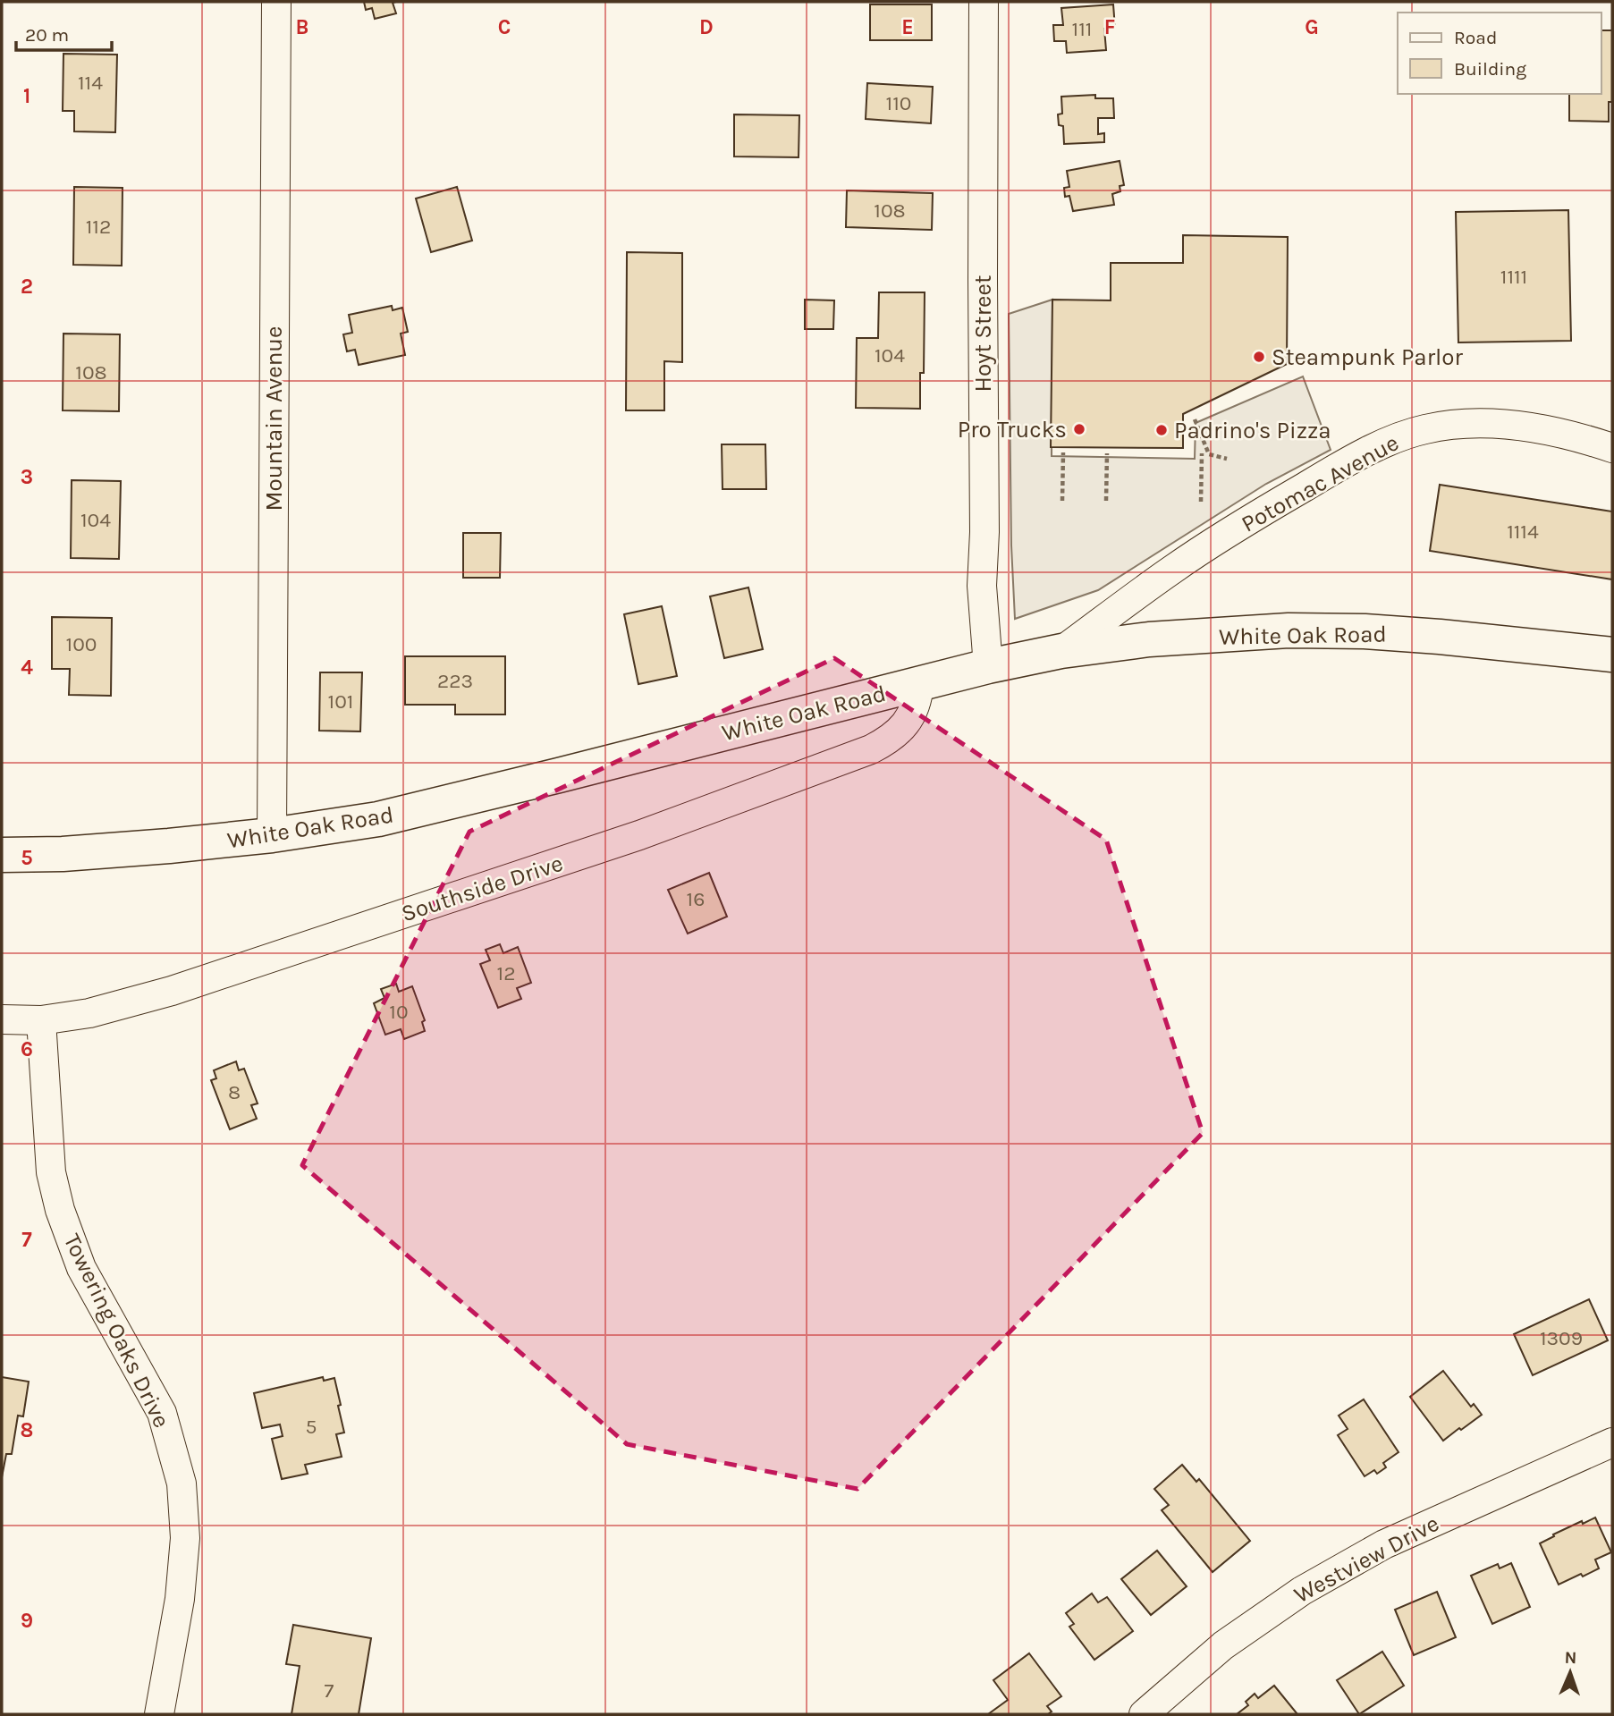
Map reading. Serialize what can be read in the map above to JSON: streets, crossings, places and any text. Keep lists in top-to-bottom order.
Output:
{
  "streets": {
    "main road": ["White Oak Road"],
    "street": [
      "Hoyt Street",
      "Mountain Avenue",
      "Potomac Avenue",
      "Southside Drive",
      "Towering Oaks Drive",
      "Westview Drive"
    ]
  },
  "crossings": [
    ["Hoyt Street", "White Oak Road"],
    ["Mountain Avenue", "White Oak Road"],
    ["Potomac Avenue", "White Oak Road"],
    ["White Oak Road", "Southside Drive"],
    ["Southside Drive", "Towering Oaks Drive"]
  ],
  "places": ["Steampunk Parlor", "Pro Trucks", "Padrino's Pizza"],
  "house_numbers": [
    "111",
    "114",
    "110",
    "108",
    "112",
    "1111",
    "104",
    "108",
    "104",
    "1114",
    "100",
    "223",
    "101",
    "16",
    "12",
    "10",
    "8",
    "1309",
    "5",
    "7"
  ],
  "legend": ["Road", "Building"],
  "scale_bar": "20 m",
  "north": "top",
  "grid": {
    "columns": [
      "B",
      "C",
      "D",
      "E",
      "F",
      "G"
    ],
    "rows": [
      "1",
      "2",
      "3",
      "4",
      "5",
      "6",
      "7",
      "8",
      "9"
    ]
  }
}
